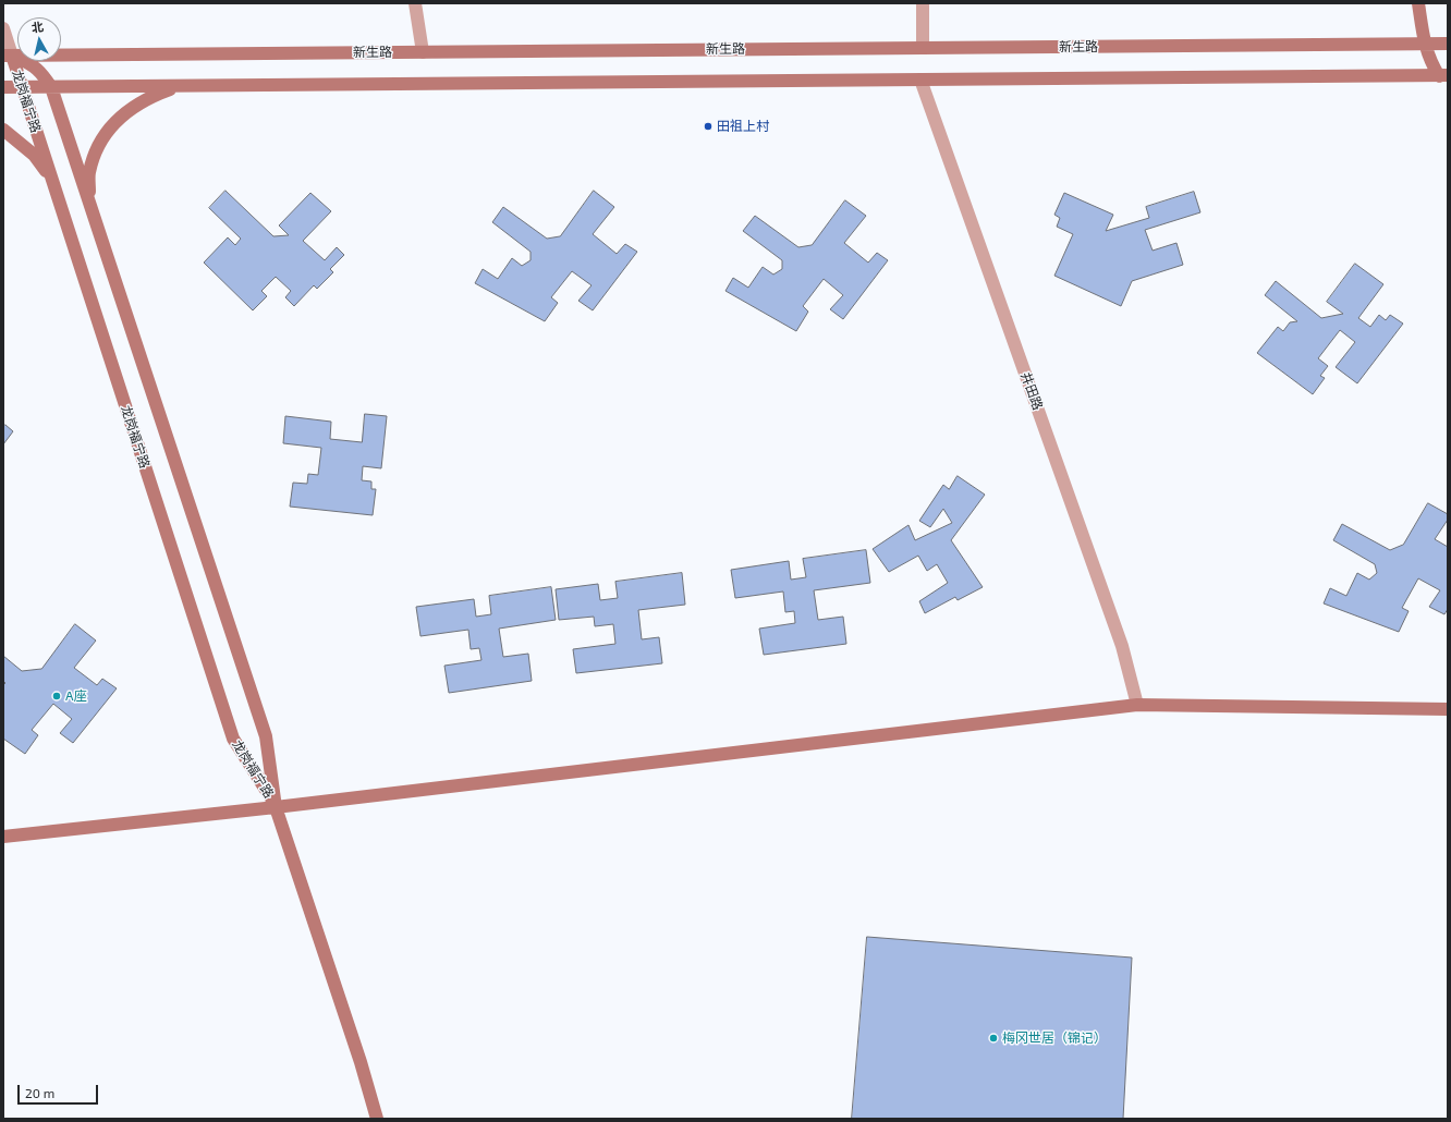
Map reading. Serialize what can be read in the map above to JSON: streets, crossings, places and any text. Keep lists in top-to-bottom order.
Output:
{
  "streets": {
    "street": ["新生路", "龙岗福宁路", "井田路"]
  },
  "crossings": [
    ["新生路", "龙岗福宁路"]
  ],
  "places": ["田祖上村", "A座", "梅冈世居（锦记）"],
  "scale_bar": "20 m",
  "north": "top"
}
